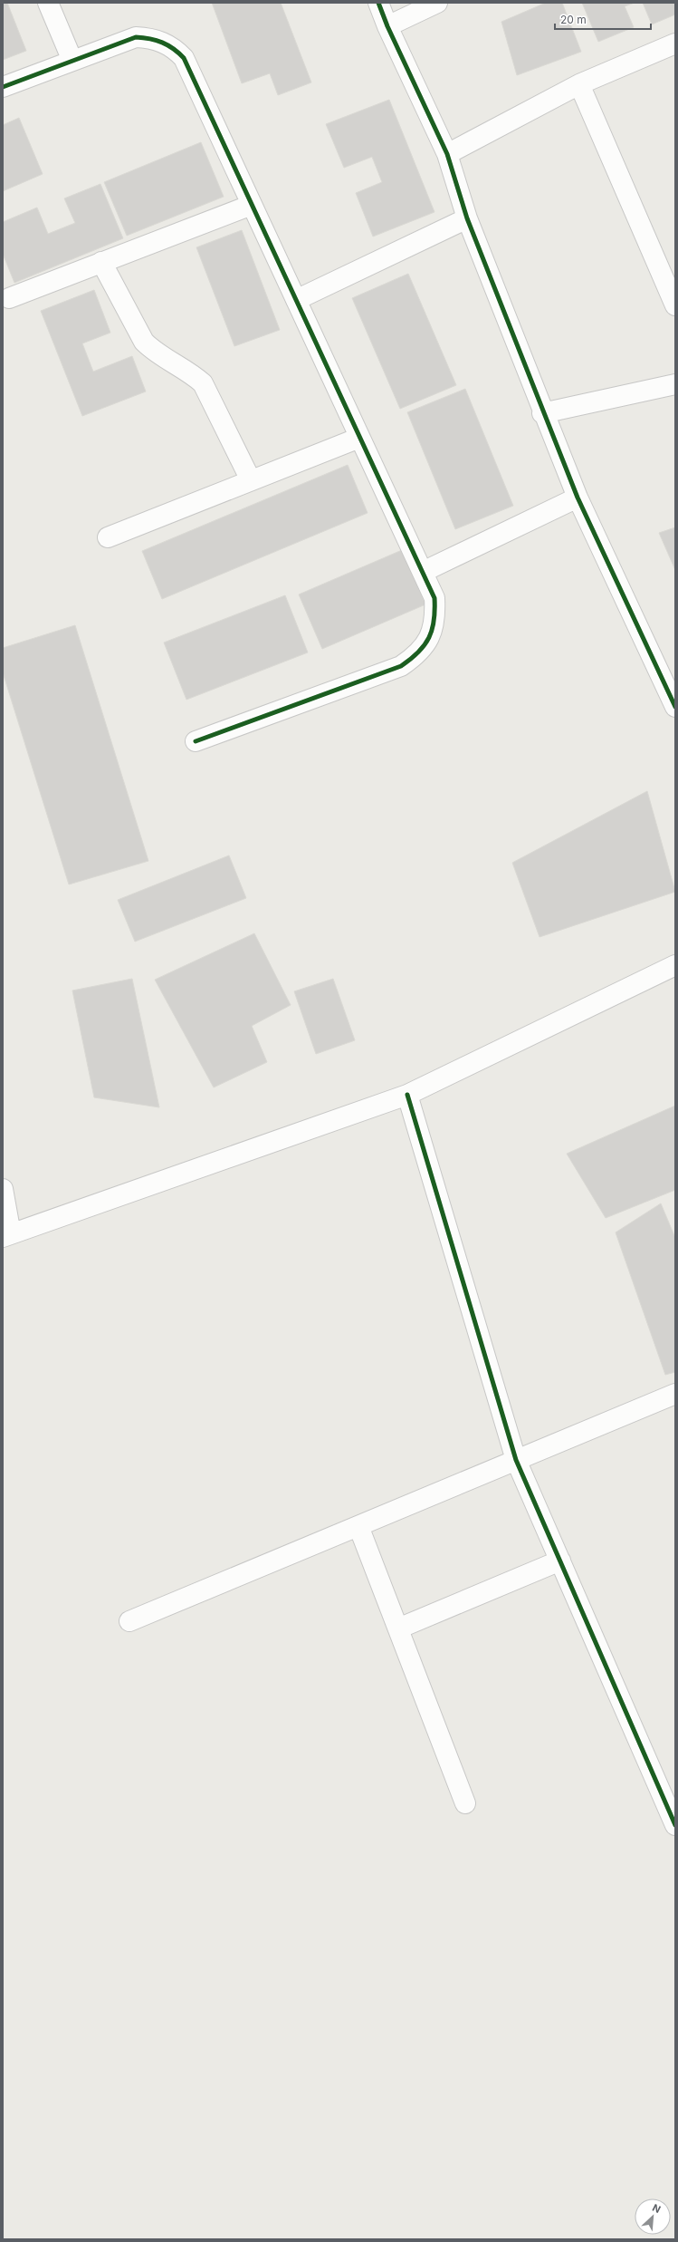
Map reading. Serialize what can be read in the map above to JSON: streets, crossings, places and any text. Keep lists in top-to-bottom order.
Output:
{
  "scale_bar": "20 m",
  "north": "top right"
}
